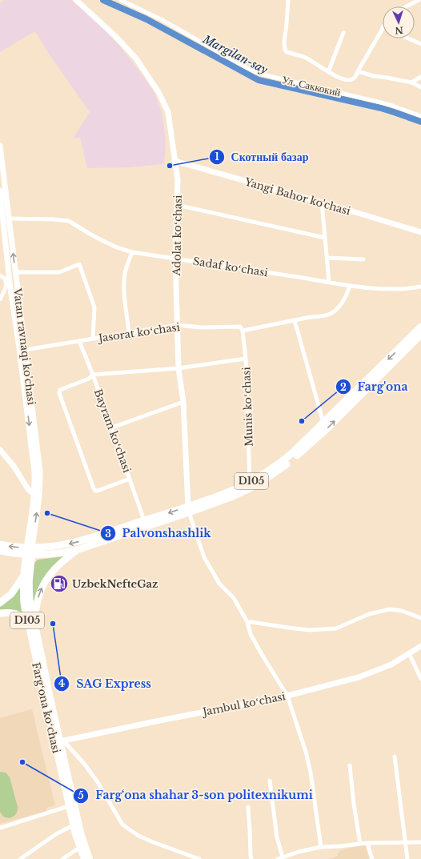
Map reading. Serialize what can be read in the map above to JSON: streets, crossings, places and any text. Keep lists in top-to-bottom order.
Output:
{
  "streets": {
    "highway": ["D105", "Fargʻona koʻchasi"],
    "street": [
      "Ул. Саккокий",
      "Yangi Bahor ko'chasi",
      "Adolat koʻchasi",
      "Sadaf koʻchasi",
      "Jasorat koʻchasi",
      "Vatan ravnaqi ko'chasi",
      "Munis koʻchasi",
      "Bayram koʻchasi",
      "Jambul koʻchasi"
    ]
  },
  "crossings": [
    ["Yangi Bahor ko'chasi", "Adolat koʻchasi"],
    ["Adolat koʻchasi", "Sadaf koʻchasi"],
    ["Adolat koʻchasi", "Jasorat koʻchasi"],
    ["Adolat koʻchasi", "D105"],
    ["Sadaf koʻchasi", "Jasorat koʻchasi"],
    ["Sadaf koʻchasi", "Vatan ravnaqi ko'chasi"],
    ["Jasorat koʻchasi", "Vatan ravnaqi ko'chasi"],
    ["Jasorat koʻchasi", "Munis koʻchasi"],
    ["Jasorat koʻchasi", "Bayram koʻchasi"],
    ["Vatan ravnaqi ko'chasi", "D105"],
    ["Vatan ravnaqi ko'chasi", "Fargʻona koʻchasi"],
    ["Munis koʻchasi", "D105"],
    ["Bayram koʻchasi", "D105"],
    ["D105", "Fargʻona koʻchasi"],
    ["Jambul koʻchasi", "Fargʻona koʻchasi"]
  ],
  "water": ["Margilan-say"],
  "places": {
    "other": [
      "Скотный базар",
      "Farg'ona",
      "Palvonshashlik",
      "SAG Express",
      "Farg‘ona shahar 3-son politexnikumi"
    ],
    "fuel station": ["UzbekNefteGaz"]
  },
  "north": "bottom"
}
